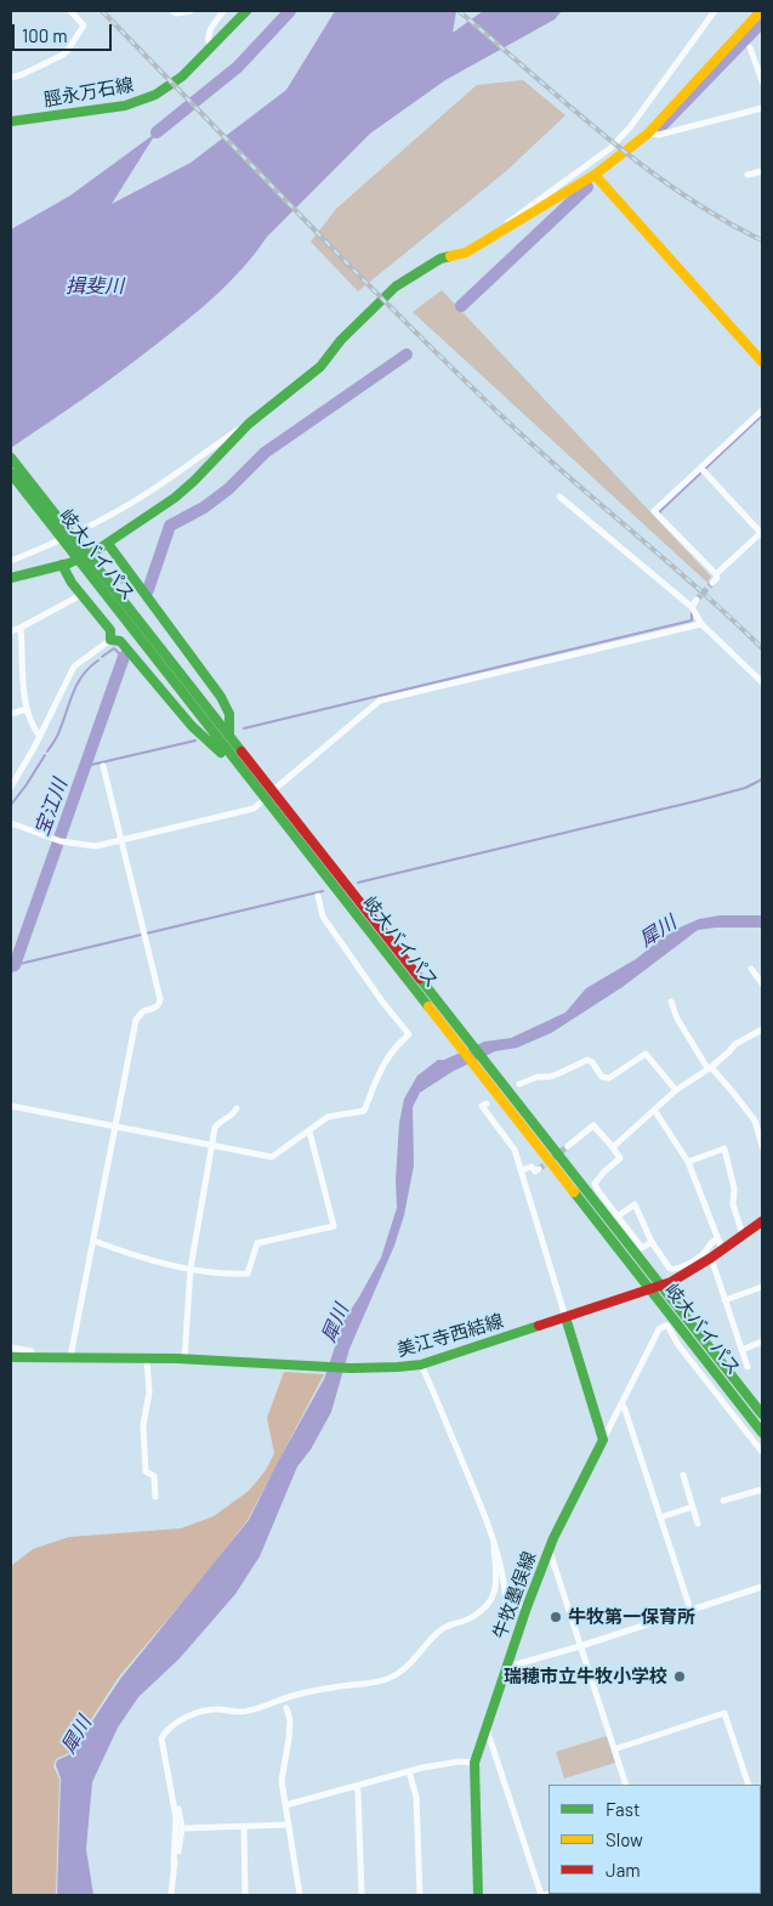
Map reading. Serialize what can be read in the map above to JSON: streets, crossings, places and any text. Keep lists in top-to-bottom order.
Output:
{
  "streets": {
    "main road": [
      "脛永万石線",
      "岐大バイパス",
      "美江寺西結線",
      "牛牧墨俣線"
    ]
  },
  "crossings": [
    ["岐大バイパス", "美江寺西結線"]
  ],
  "water": ["揖斐川", "宝江川", "犀川"],
  "places": ["牛牧第一保育所", "瑞穂市立牛牧小学校"],
  "legend": ["Fast", "Slow", "Jam"],
  "scale_bar": "100 m"
}
